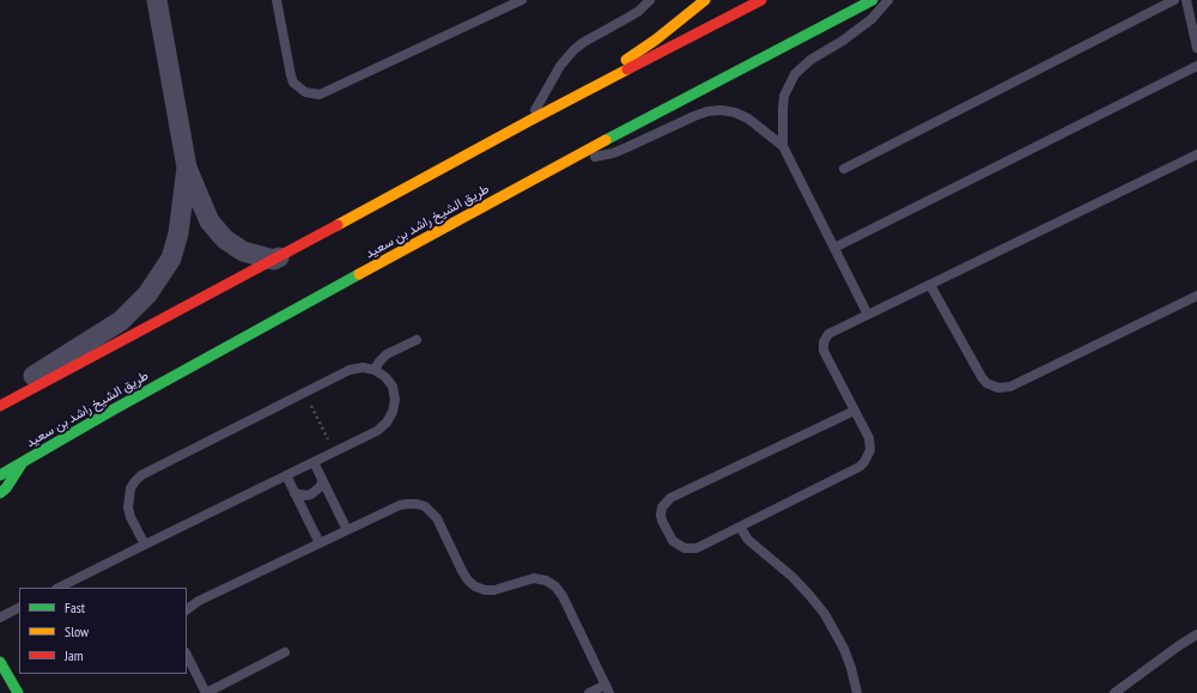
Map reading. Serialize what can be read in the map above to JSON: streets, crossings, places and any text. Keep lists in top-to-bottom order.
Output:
{
  "streets": {
    "main road": ["طريق الشيخ راشد بن سعيد"]
  },
  "legend": ["Fast", "Slow", "Jam"]
}
